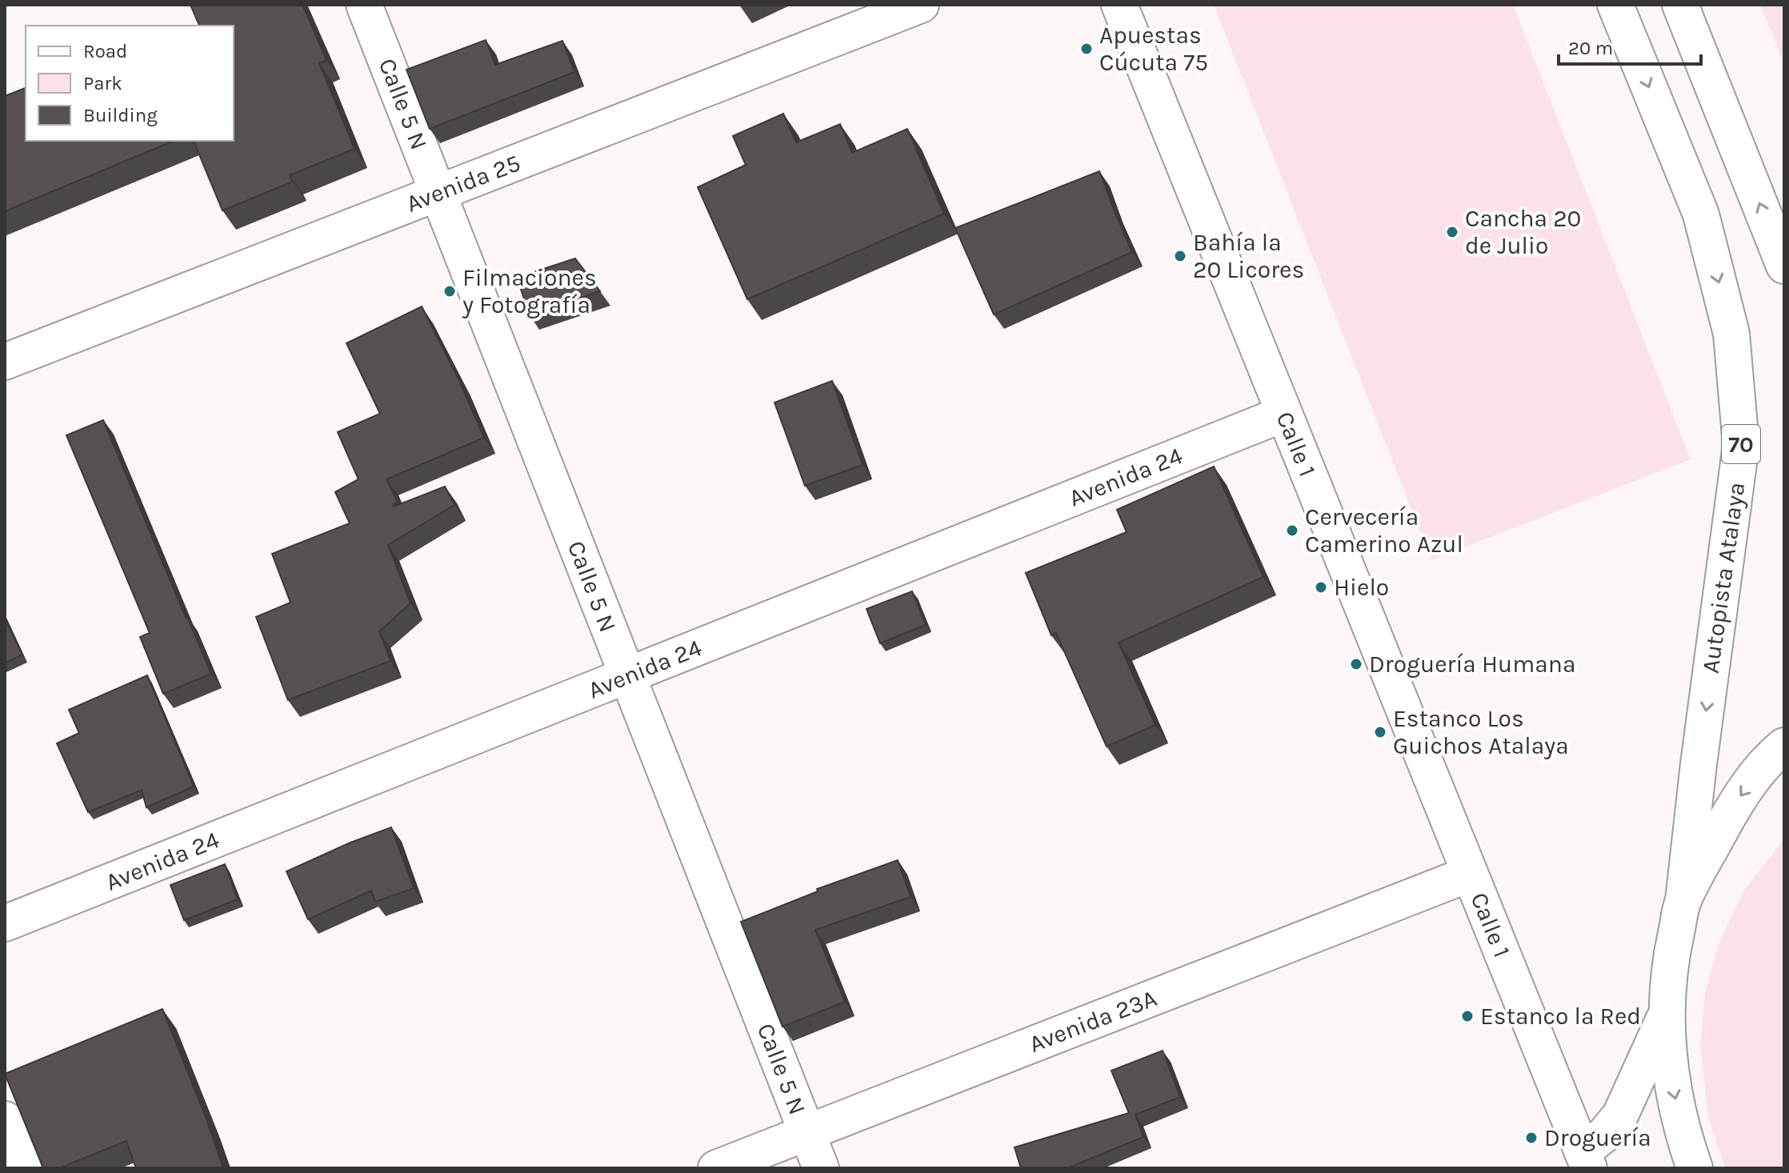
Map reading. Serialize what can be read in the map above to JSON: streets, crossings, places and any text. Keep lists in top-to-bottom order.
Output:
{
  "streets": {
    "street": [
      "Calle 5 N",
      "Avenida 25",
      "Calle 1",
      "70",
      "Avenida 24",
      "Autopista Atalaya",
      "Avenida 23A"
    ]
  },
  "crossings": [
    ["Calle 5 N", "Avenida 25"],
    ["Calle 5 N", "Avenida 24"],
    ["Calle 5 N", "Avenida 23A"],
    ["Calle 1", "Avenida 24"],
    ["Calle 1", "Avenida 23A"],
    ["70", "Autopista Atalaya"]
  ],
  "places": [
    "Apuestas Cúcuta 75",
    "Cancha 20 de Julio",
    "Bahía la 20 Licores",
    "Filmaciones y Fotografía",
    "Cervecería Camerino Azul",
    "Hielo",
    "Droguería Humana",
    "Estanco Los Guichos Atalaya",
    "Estanco la Red",
    "Droguería"
  ],
  "legend": ["Road", "Park", "Building"],
  "scale_bar": "20 m"
}
